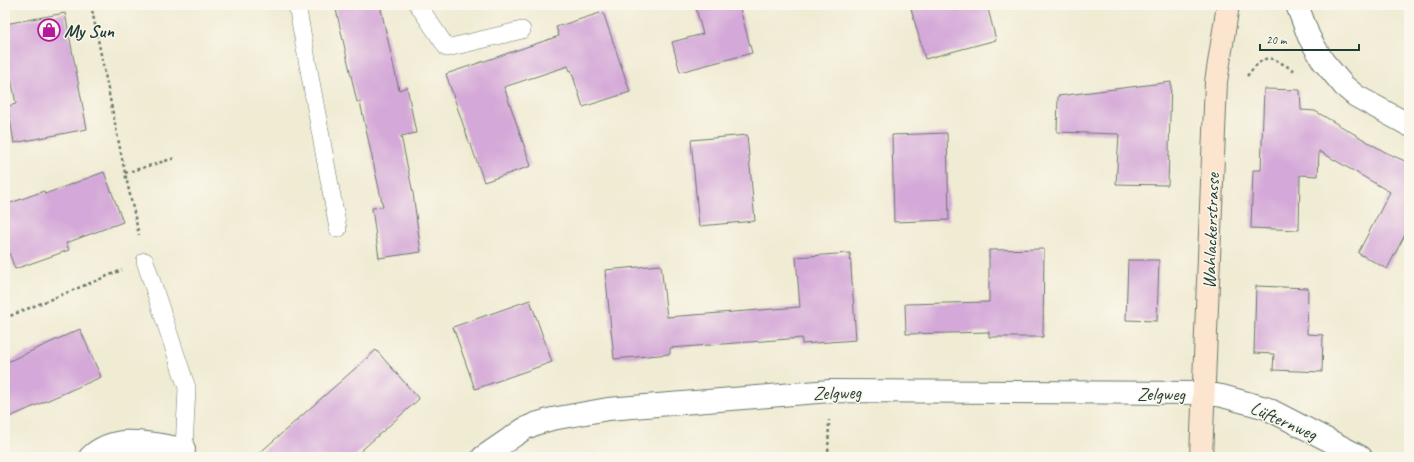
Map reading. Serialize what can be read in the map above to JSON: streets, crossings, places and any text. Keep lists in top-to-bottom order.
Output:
{
  "streets": {
    "street": ["Wahlackerstrasse", "Zelgweg", "Lüfternweg"]
  },
  "crossings": [
    ["Wahlackerstrasse", "Zelgweg"],
    ["Wahlackerstrasse", "Lüfternweg"],
    ["Zelgweg", "Lüfternweg"]
  ],
  "places": {
    "shop": ["My Sun"]
  },
  "scale_bar": "20 m"
}
